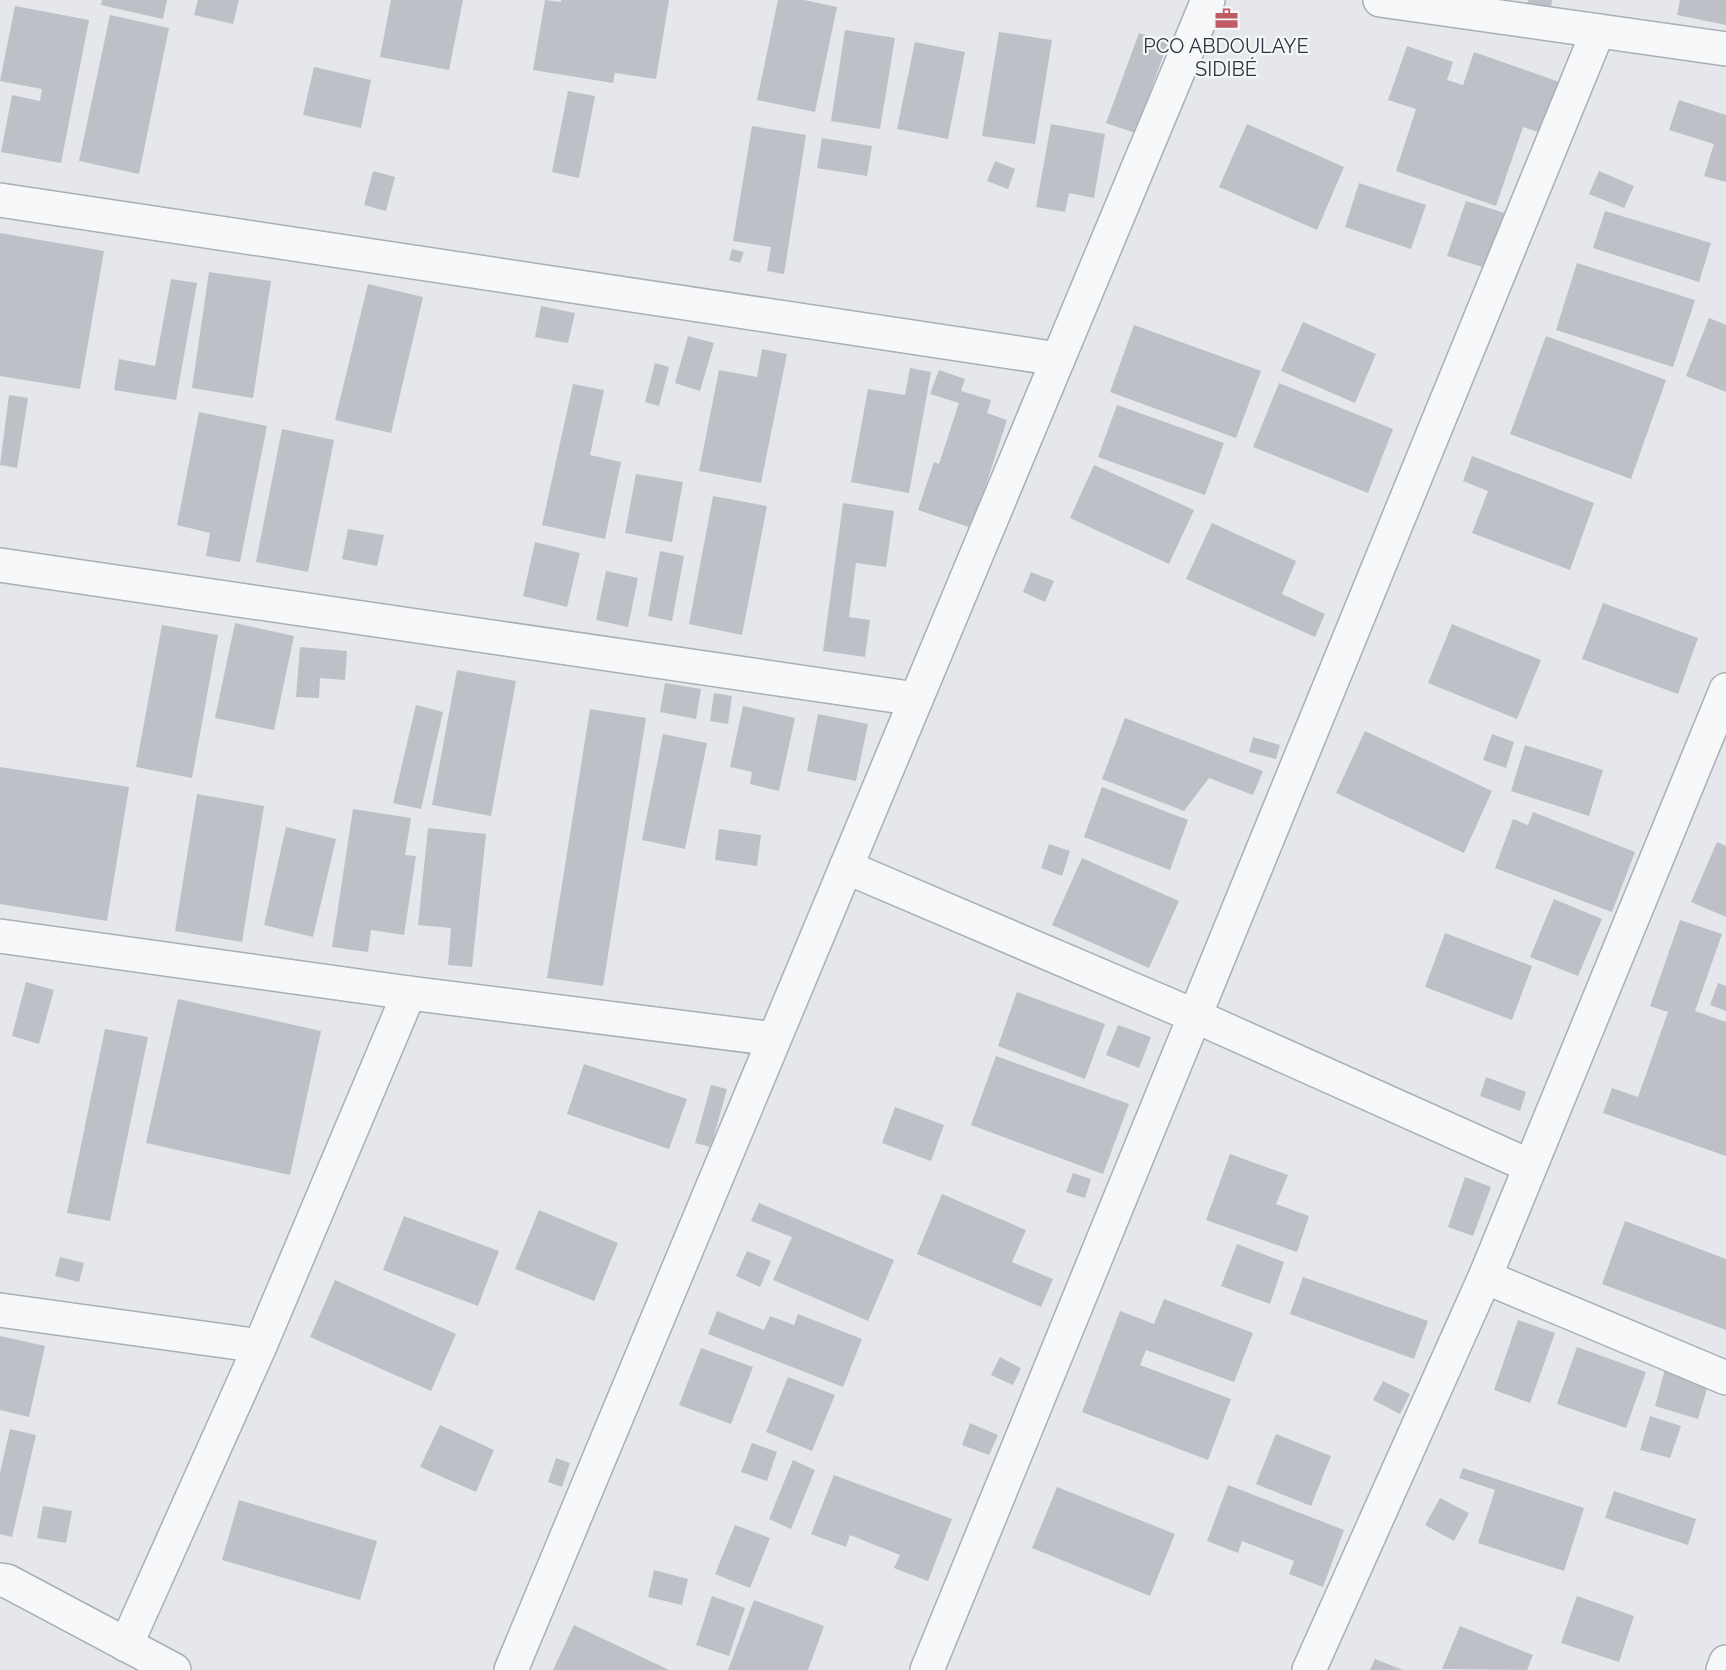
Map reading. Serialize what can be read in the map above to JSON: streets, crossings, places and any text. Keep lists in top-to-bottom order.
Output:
{
  "places": {
    "office": ["PCO ABDOULAYE SIDIBÉ"]
  }
}
